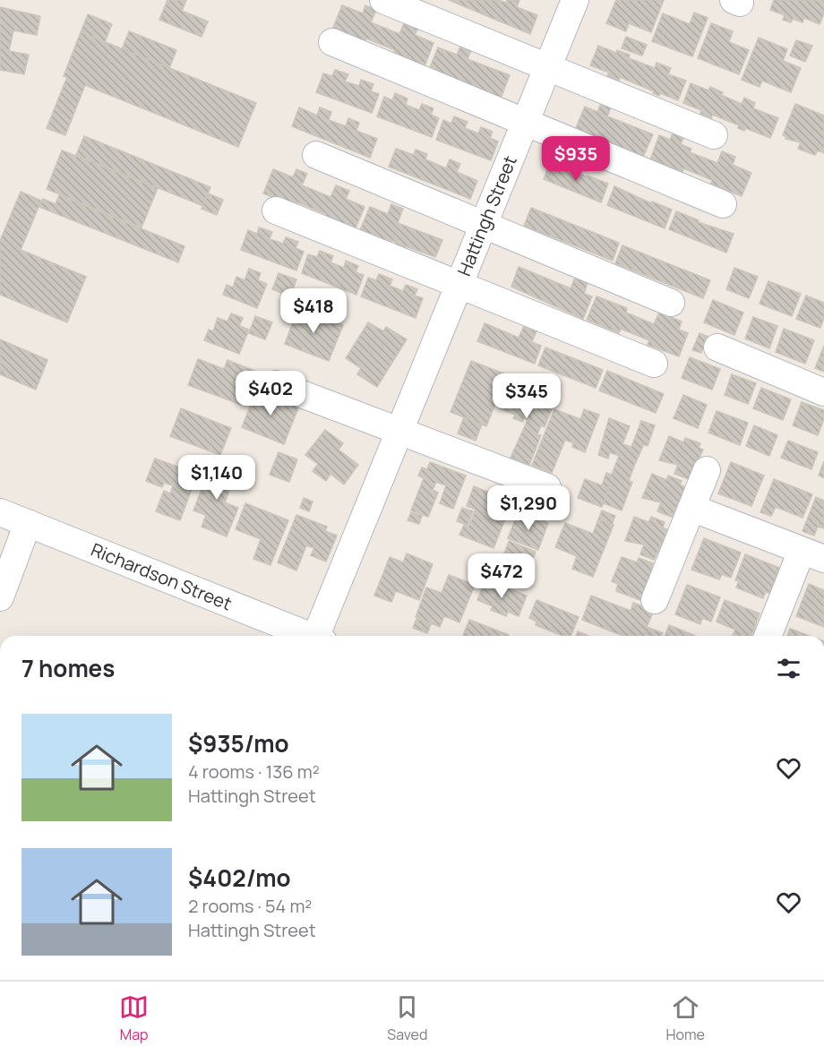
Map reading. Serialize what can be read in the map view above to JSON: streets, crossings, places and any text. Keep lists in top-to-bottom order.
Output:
{
  "streets": {
    "street": ["Hattingh Street", "Richardson Street"]
  },
  "page": {
    "price": [
      "$935",
      "$418",
      "$402",
      "$345",
      "$1,140",
      "$1,290",
      "$472"
    ],
    "heading": "7 homes",
    "list": [
      {
        "name": "$935/mo",
        "note": "4 rooms · 136 m² · Hattingh Street"
      },
      {
        "name": "$402/mo",
        "note": "2 rooms · 54 m² · Hattingh Street"
      }
    ],
    "tabs": ["Map", "Saved", "Home"]
  }
}
